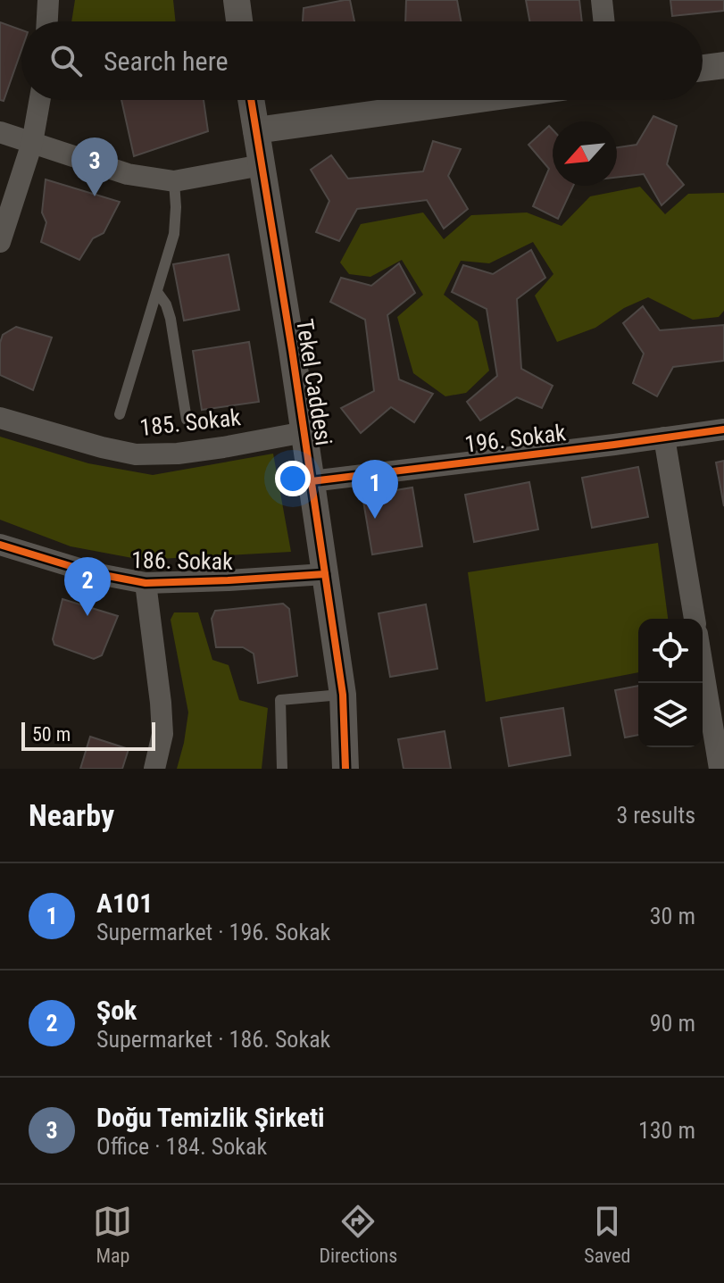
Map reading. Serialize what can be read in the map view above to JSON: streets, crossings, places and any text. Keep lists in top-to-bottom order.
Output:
{
  "streets": {
    "street": [
      "Tekel Caddesi",
      "185. Sokak",
      "196. Sokak",
      "186. Sokak"
    ]
  },
  "crossings": [
    ["Tekel Caddesi", "185. Sokak"],
    ["Tekel Caddesi", "196. Sokak"],
    ["Tekel Caddesi", "186. Sokak"]
  ],
  "scale_bar": "50 m",
  "north": "bottom left",
  "page": {
    "search": "Search here",
    "pins": ["3", "1", "2"],
    "scale": "50 m",
    "heading": ["Nearby", "3 results"],
    "list": [
      {
        "mark": "1",
        "name": "A101",
        "note": "Supermarket · 196. Sokak",
        "value": "30 m"
      },
      {
        "mark": "2",
        "name": "Şok",
        "note": "Supermarket · 186. Sokak",
        "value": "90 m"
      },
      {
        "mark": "3",
        "name": "Doğu Temizlik Şirketi",
        "note": "Office · 184. Sokak",
        "value": "130 m"
      }
    ],
    "nav": ["Map", "Directions", "Saved"]
  }
}
